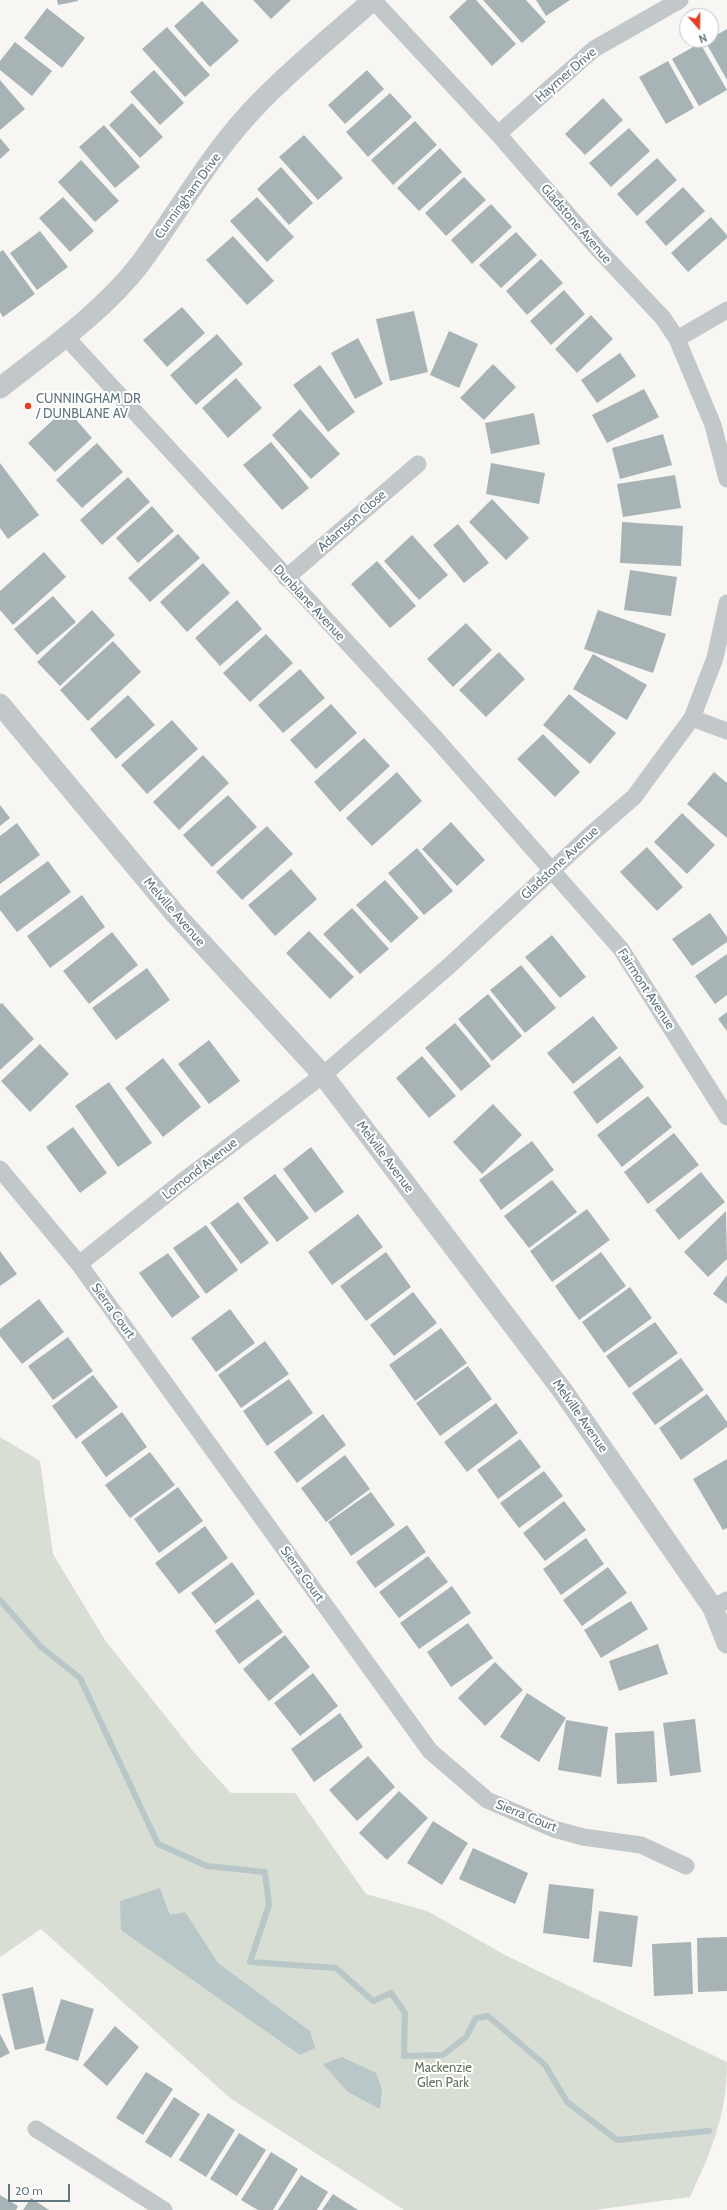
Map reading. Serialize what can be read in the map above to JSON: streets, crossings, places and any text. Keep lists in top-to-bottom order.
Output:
{
  "streets": {
    "street": [
      "Haymer Drive",
      "Cunningham Drive",
      "Gladstone Avenue",
      "Adamson Close",
      "Dunblane Avenue",
      "Melville Avenue",
      "Fairmont Avenue",
      "Lomond Avenue",
      "Sierra Court"
    ]
  },
  "crossings": [
    ["Haymer Drive", "Gladstone Avenue"],
    ["Cunningham Drive", "Gladstone Avenue"],
    ["Cunningham Drive", "Dunblane Avenue"],
    ["Gladstone Avenue", "Dunblane Avenue"],
    ["Gladstone Avenue", "Melville Avenue"],
    ["Gladstone Avenue", "Fairmont Avenue"],
    ["Gladstone Avenue", "Lomond Avenue"],
    ["Adamson Close", "Dunblane Avenue"],
    ["Dunblane Avenue", "Fairmont Avenue"],
    ["Melville Avenue", "Lomond Avenue"],
    ["Lomond Avenue", "Sierra Court"]
  ],
  "parks": ["Mackenzie Glen Park"],
  "places": ["CUNNINGHAM DR / DUNBLANE AV"],
  "scale_bar": "20 m",
  "north": "bottom"
}
